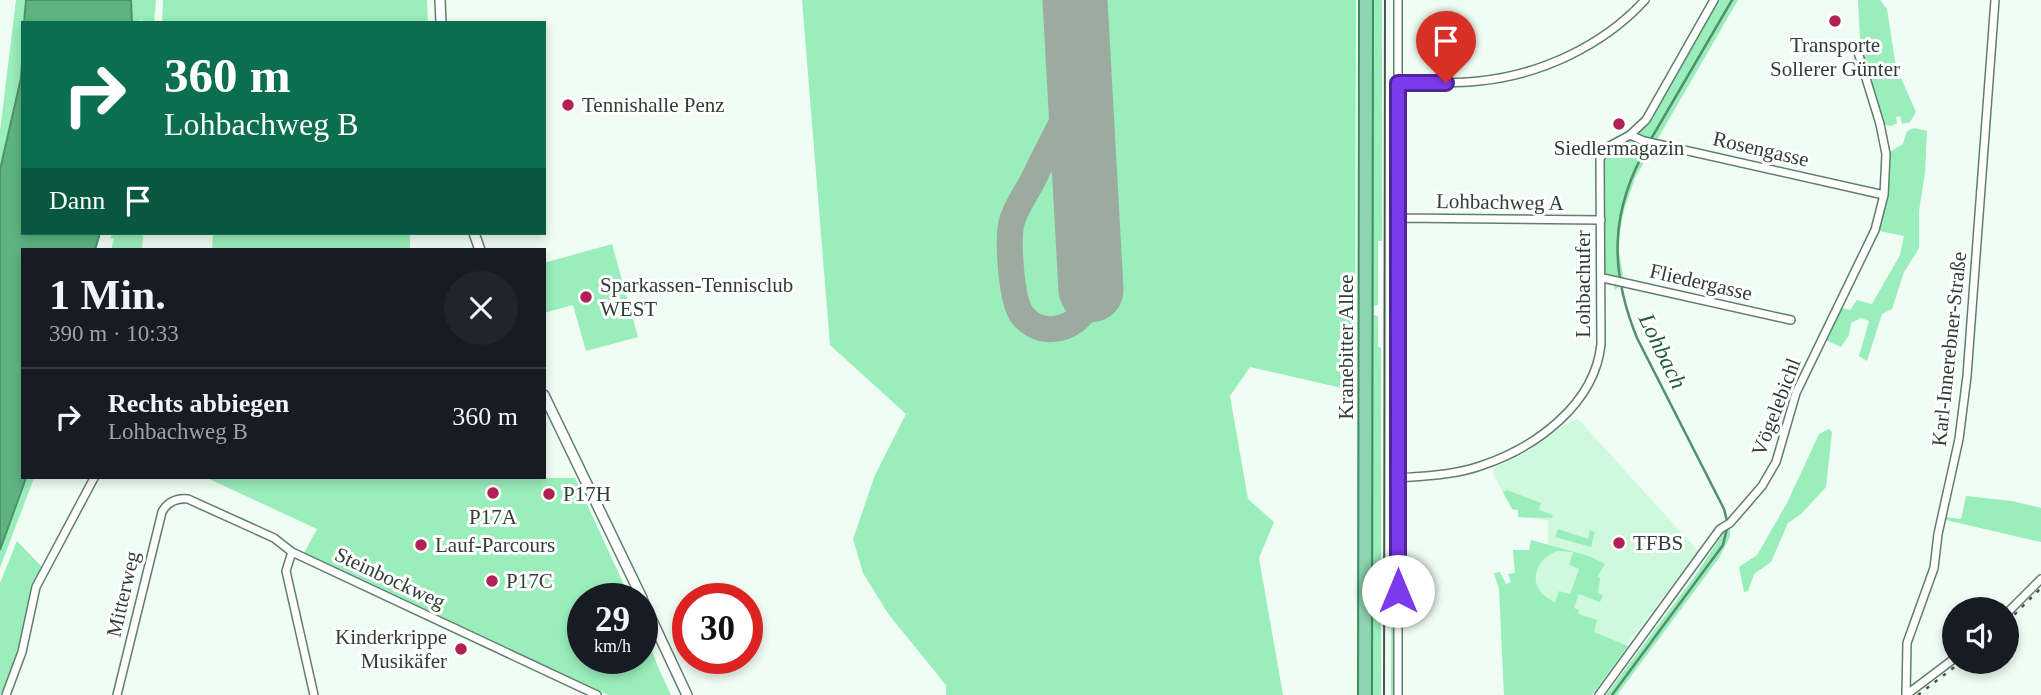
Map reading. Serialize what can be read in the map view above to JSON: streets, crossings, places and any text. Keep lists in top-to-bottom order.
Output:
{
  "streets": {
    "main road": ["Kranebitter Allee"],
    "street": [
      "Rosengasse",
      "Lohbachweg A",
      "Fliedergasse",
      "Lohbachufer",
      "Karl-Innerebner-Straße",
      "Vögelebichl",
      "Steinbockweg",
      "Mitterweg"
    ]
  },
  "crossings": [
    ["Rosengasse", "Lohbachufer"],
    ["Rosengasse", "Vögelebichl"],
    ["Lohbachweg A", "Lohbachufer"],
    ["Fliedergasse", "Lohbachufer"],
    ["Steinbockweg", "Mitterweg"]
  ],
  "water": ["Lohbach"],
  "places": [
    "Transporte Sollerer Günter",
    "Tennishalle Penz",
    "Siedlermagazin",
    "Sparkassen-Tennisclub WEST",
    "P17A",
    "P17H",
    "TFBS",
    "Lauf-Parcours",
    "P17C",
    "Kinderkrippe Musikäfer"
  ],
  "page": {
    "turn": ["360 m", "Lohbachweg B"],
    "then": "Dann",
    "heading": ["1 Min.", "390 m · 10:33"],
    "list": [
      {
        "name": "Rechts abbiegen",
        "note": "Lohbachweg B",
        "value": "360 m"
      }
    ],
    "speed": "29 km/h",
    "limit": "30"
  }
}
